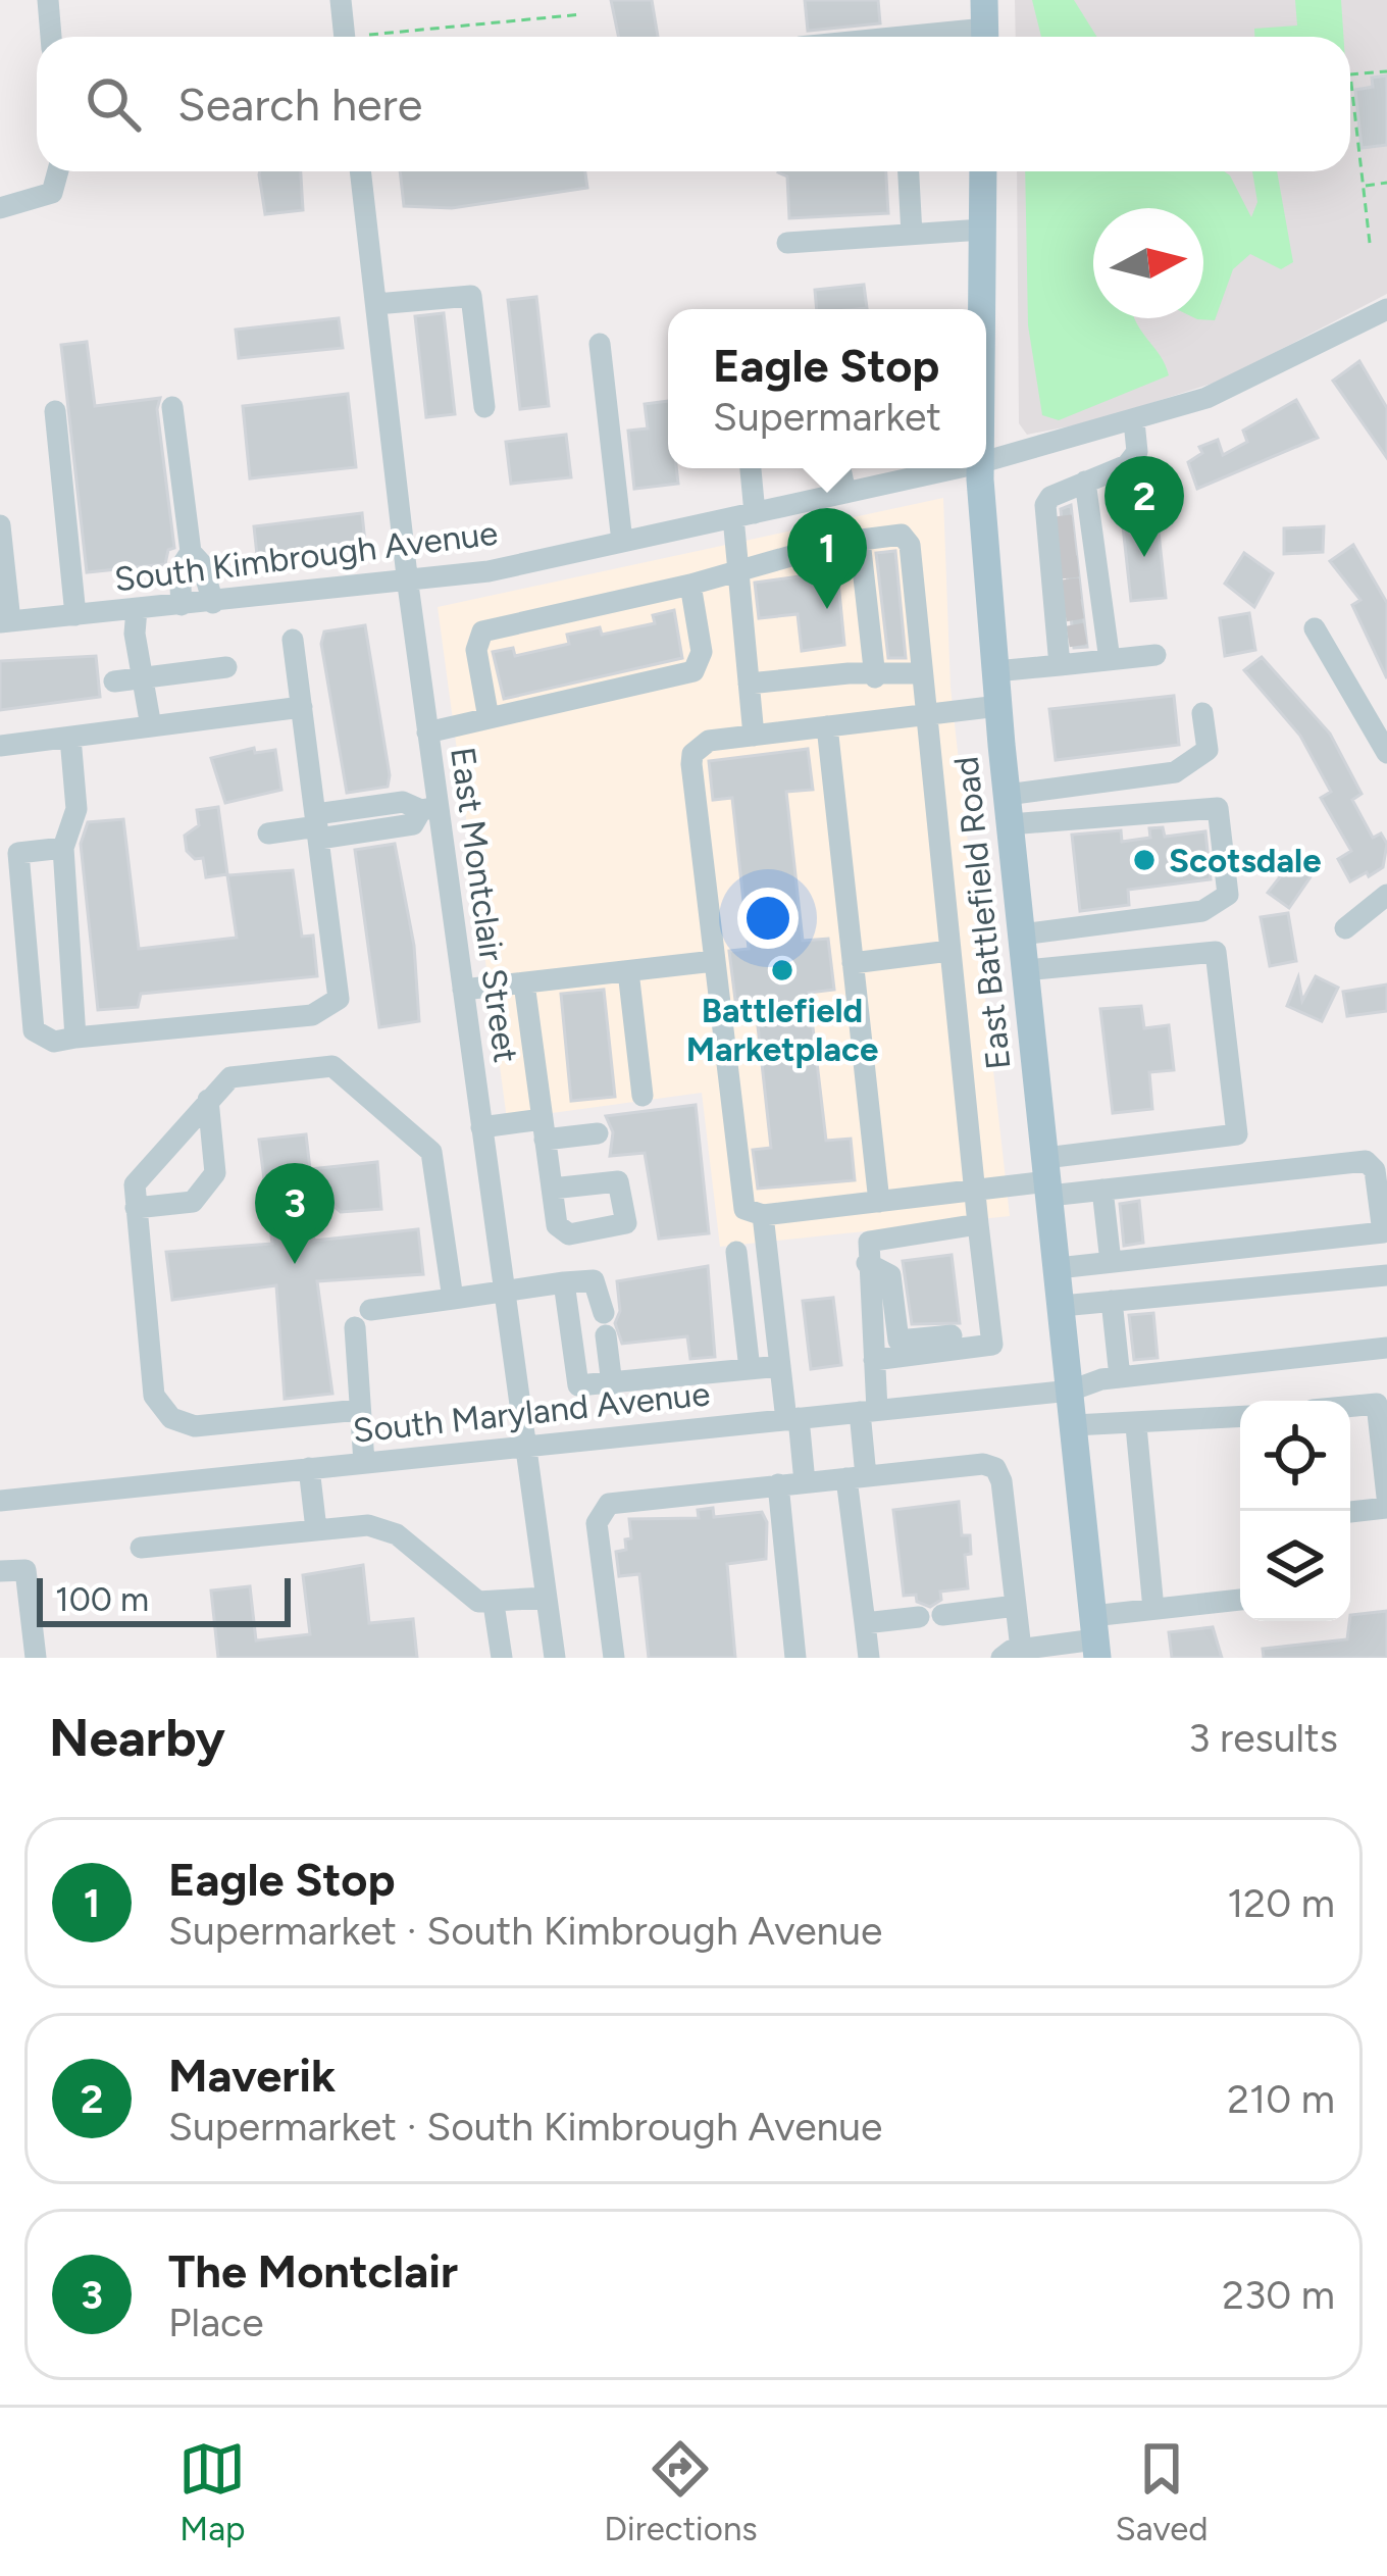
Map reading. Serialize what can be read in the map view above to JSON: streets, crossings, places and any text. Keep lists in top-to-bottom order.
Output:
{
  "streets": {
    "main road": ["East Battlefield Road"],
    "street": ["South Kimbrough Avenue", "East Montclair Street", "South Maryland Avenue"]
  },
  "crossings": [
    ["South Kimbrough Avenue", "East Montclair Street"],
    ["East Montclair Street", "South Maryland Avenue"],
    ["East Battlefield Road", "South Maryland Avenue"]
  ],
  "places": ["Scotsdale", "Battlefield Marketplace"],
  "scale_bar": "100 m",
  "north": "right",
  "page": {
    "search": "Search here",
    "popup": ["Eagle Stop", "Supermarket"],
    "pins": ["2", "1", "3"],
    "scale": "100 m",
    "heading": ["Nearby", "3 results"],
    "list": [
      {
        "mark": "1",
        "name": "Eagle Stop",
        "note": "Supermarket · South Kimbrough Avenue",
        "value": "120 m"
      },
      {
        "mark": "2",
        "name": "Maverik",
        "note": "Supermarket · South Kimbrough Avenue",
        "value": "210 m"
      },
      {
        "mark": "3",
        "name": "The Montclair",
        "note": "Place",
        "value": "230 m"
      }
    ],
    "nav": ["Map", "Directions", "Saved"]
  }
}
